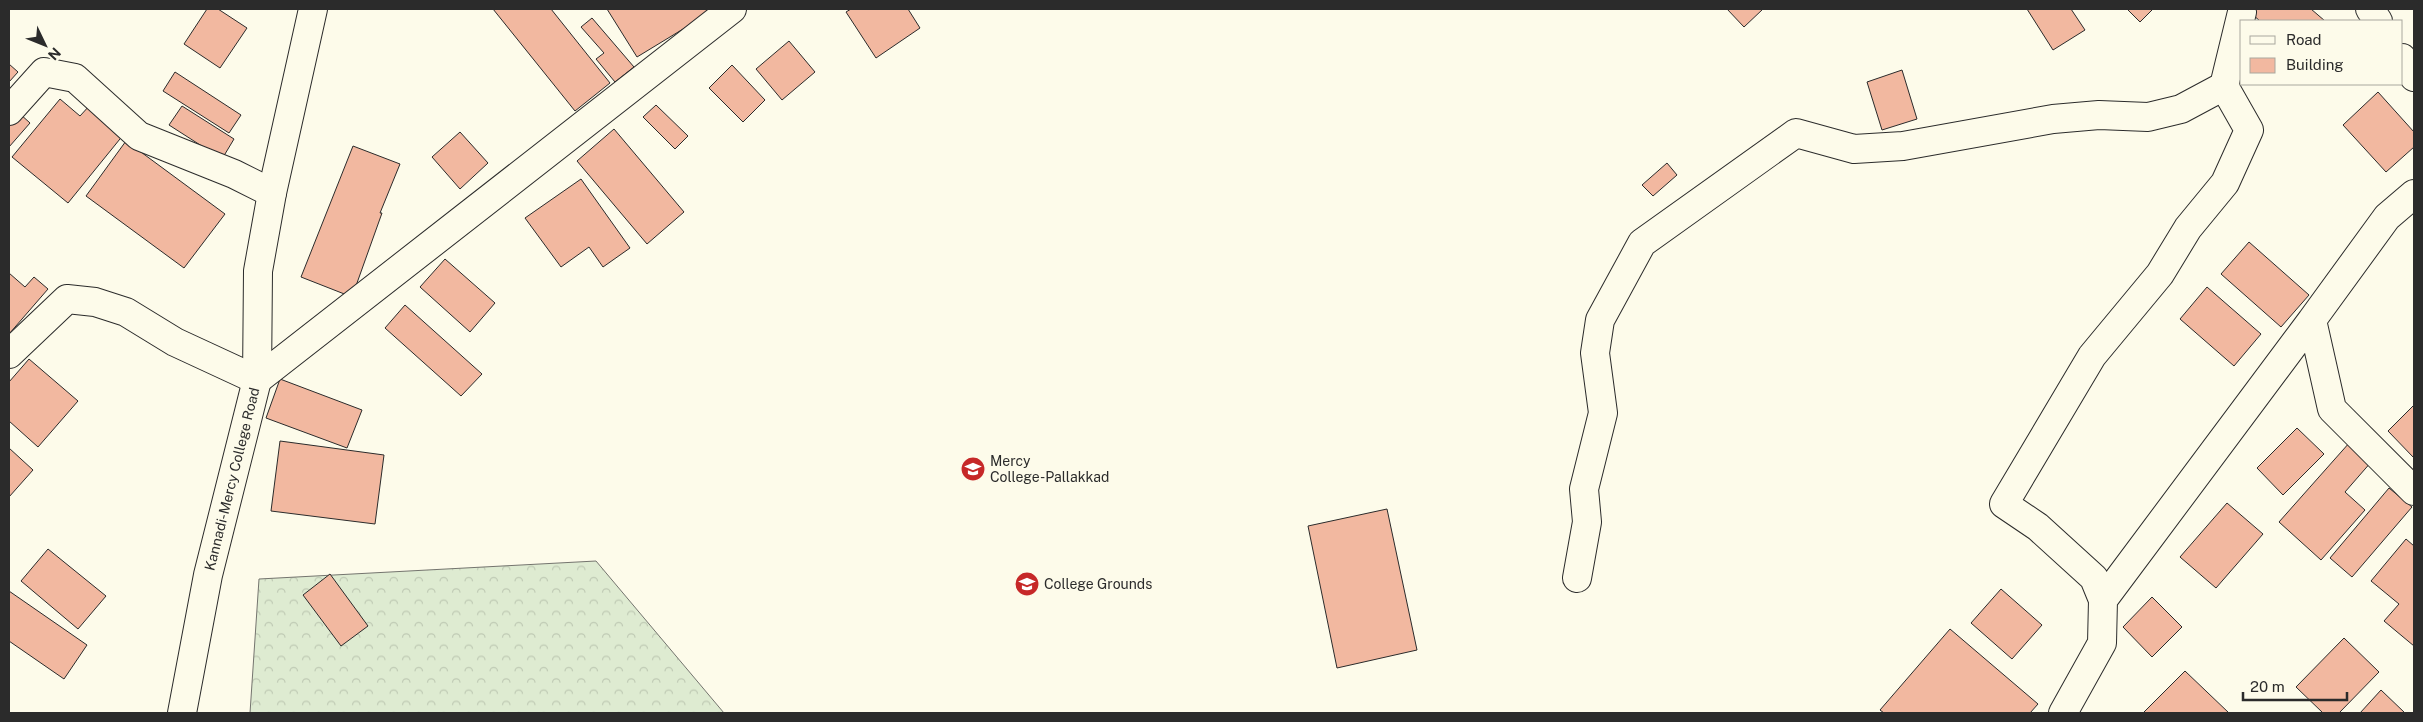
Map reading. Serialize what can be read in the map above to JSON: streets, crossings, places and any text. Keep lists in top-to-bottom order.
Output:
{
  "streets": {
    "street": ["Kannadi-Mercy College Road"]
  },
  "places": {
    "school or university": ["Mercy College-Pallakkad", "College Grounds"]
  },
  "legend": ["Road", "Building"],
  "scale_bar": "20 m",
  "north": "bottom right"
}
